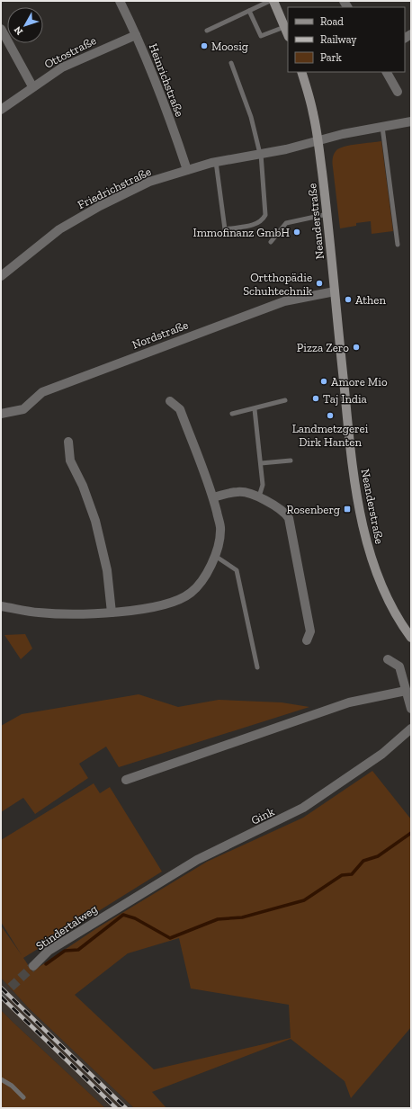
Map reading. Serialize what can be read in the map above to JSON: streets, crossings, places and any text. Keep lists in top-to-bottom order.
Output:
{
  "streets": {
    "main road": ["Neanderstraße"],
    "street": [
      "Ottostraße",
      "Heinrichstraße",
      "Friedrichstraße",
      "Nordstraße",
      "Gink",
      "Stindertalweg"
    ]
  },
  "crossings": [
    ["Ottostraße", "Heinrichstraße"],
    ["Heinrichstraße", "Friedrichstraße"],
    ["Friedrichstraße", "Neanderstraße"],
    ["Neanderstraße", "Nordstraße"],
    ["Gink", "Stindertalweg"]
  ],
  "places": {
    "other": [
      "Moosig",
      "Immofinanz GmbH",
      "Ortthopädie Schuhtechnik",
      "Athen",
      "Pizza Zero",
      "Amore Mio",
      "Taj India",
      "Landmetzgerei Dirk Hanten"
    ],
    "transit": ["Rosenberg"]
  },
  "legend": ["Road", "Railway", "Park"],
  "north": "bottom left"
}
